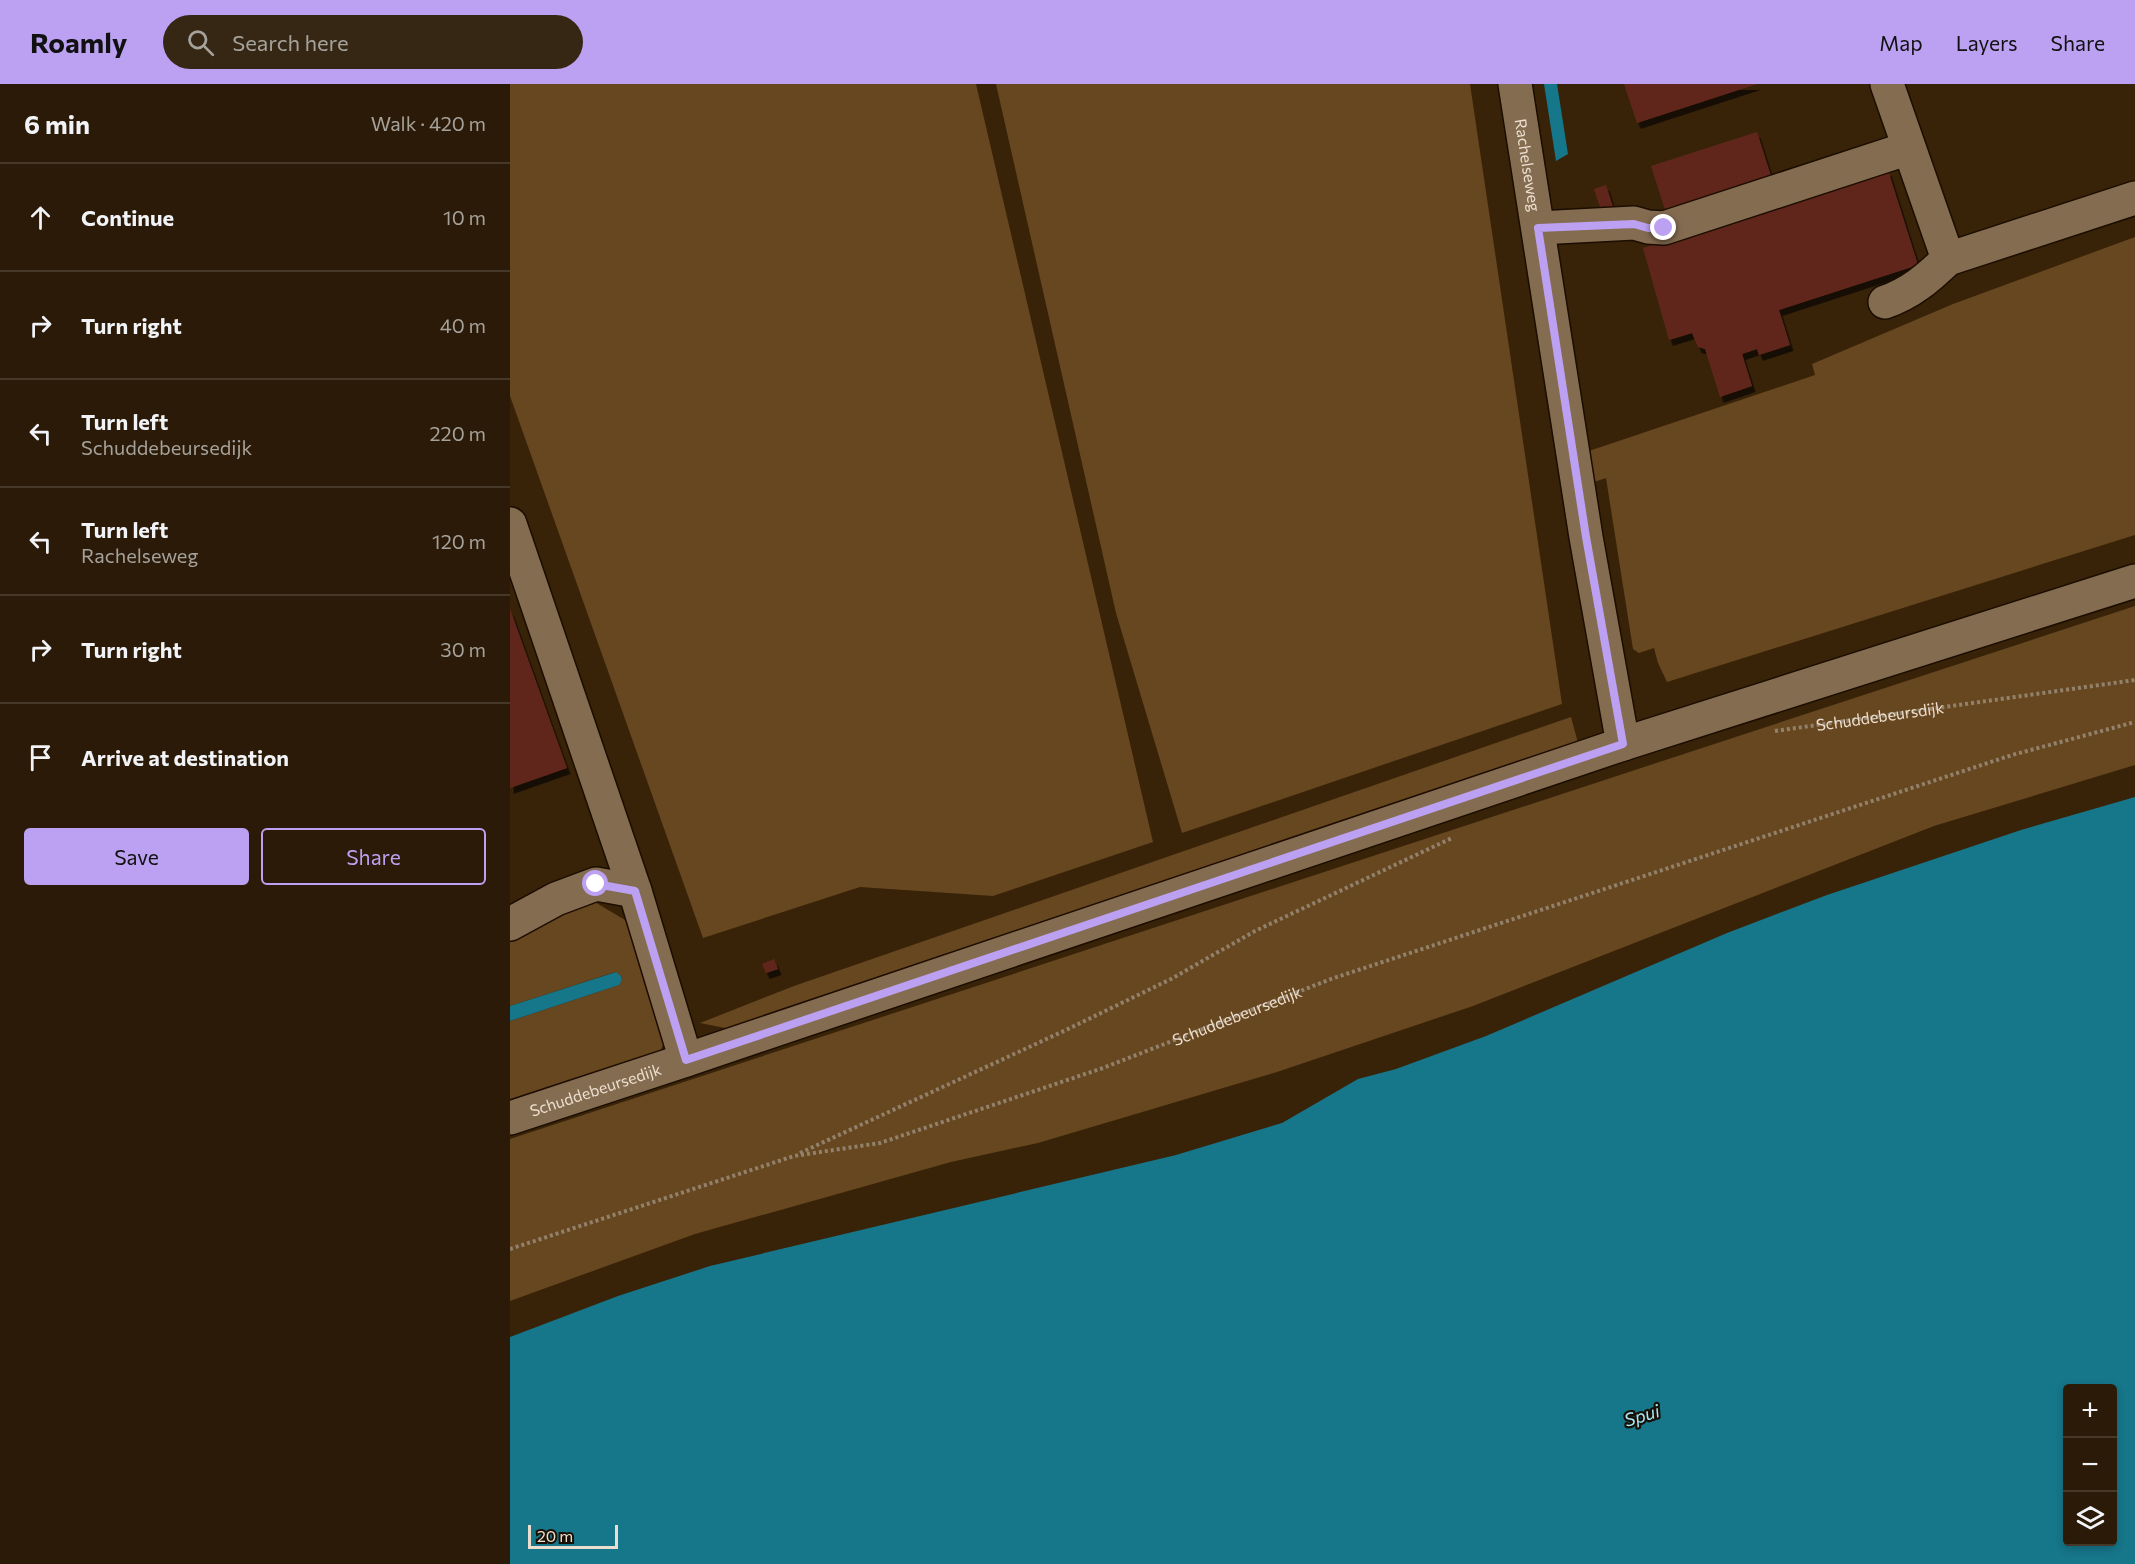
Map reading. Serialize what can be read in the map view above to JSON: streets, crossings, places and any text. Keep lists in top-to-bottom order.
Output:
{
  "streets": {
    "street": ["Rachelseweg", "Schuddebeursedijk"],
    "path": ["Schuddebeursdijk"]
  },
  "crossings": [
    ["Rachelseweg", "Schuddebeursedijk"]
  ],
  "water": ["Spui"],
  "scale_bar": "20 m",
  "page": {
    "header": "Roamly",
    "search": "Search here",
    "nav": ["Map", "Layers", "Share"],
    "heading": ["6 min", "Walk · 420 m"],
    "list": [
      ["Continue", "10 m"],
      ["Turn right", "40 m"],
      ["Turn left", "Schuddebeursedijk", "220 m"],
      ["Turn left", "Rachelseweg", "120 m"],
      ["Turn right", "30 m"],
      "Arrive at destination"
    ],
    "buttons": ["Save", "Share"],
    "map_buttons": ["+", "−"],
    "scale": "20 m"
  }
}
